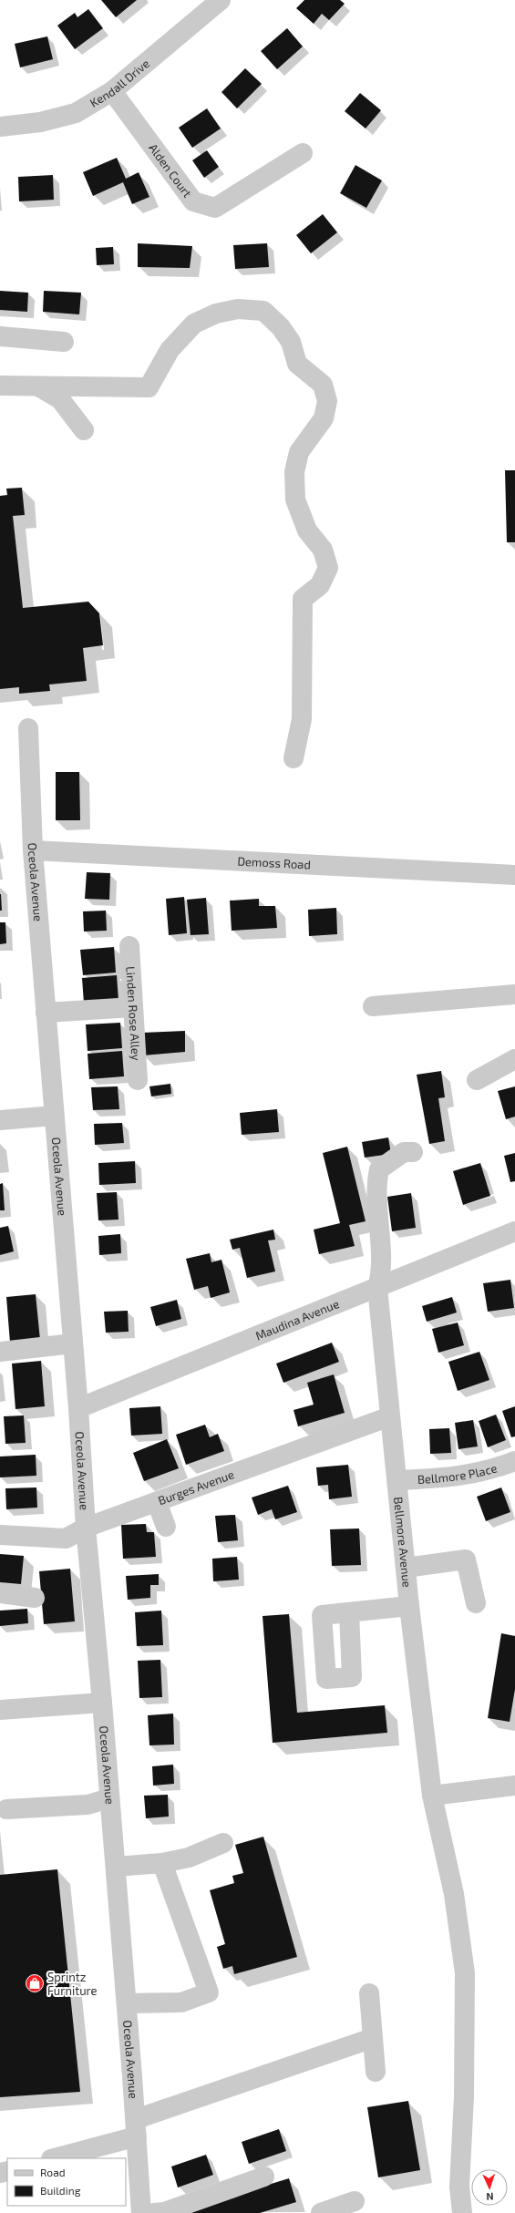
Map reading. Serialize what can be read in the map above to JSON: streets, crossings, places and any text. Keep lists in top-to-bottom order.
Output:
{
  "streets": {
    "street": [
      "Kendall Drive",
      "Alden Court",
      "Demoss Road",
      "Oceola Avenue",
      "Linden Rose Alley",
      "Maudina Avenue",
      "Bellmore Place",
      "Burges Avenue",
      "Bellmore Avenue"
    ]
  },
  "crossings": [
    ["Kendall Drive", "Alden Court"],
    ["Demoss Road", "Oceola Avenue"],
    ["Oceola Avenue", "Maudina Avenue"],
    ["Oceola Avenue", "Burges Avenue"],
    ["Maudina Avenue", "Bellmore Avenue"],
    ["Bellmore Place", "Bellmore Avenue"],
    ["Burges Avenue", "Bellmore Avenue"]
  ],
  "places": {
    "shop": ["Sprintz Furniture"]
  },
  "legend": ["Road", "Building"],
  "north": "bottom"
}
